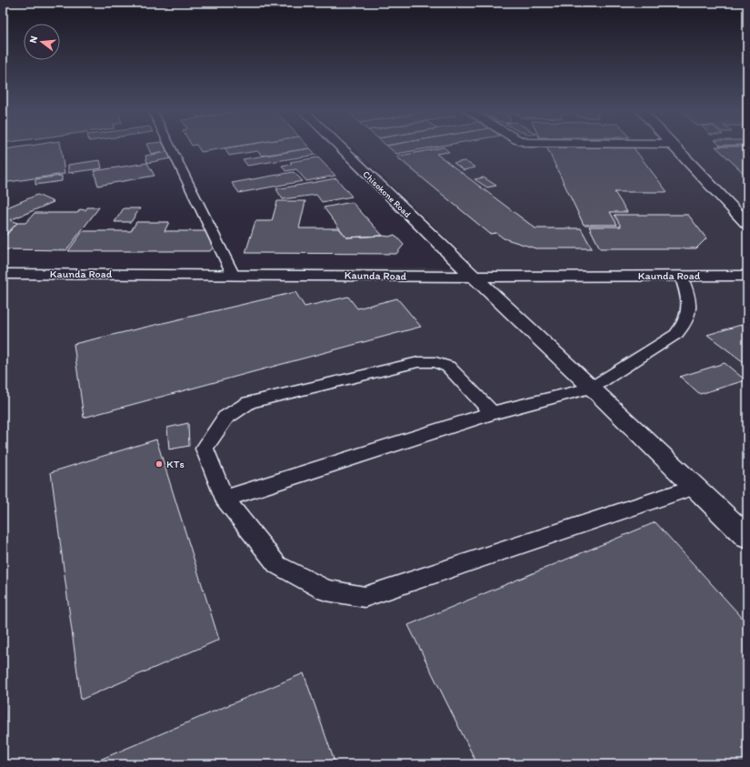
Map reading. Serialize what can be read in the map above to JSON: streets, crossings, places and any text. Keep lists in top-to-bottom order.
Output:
{
  "streets": {
    "street": ["Chisokone Road", "Kaunda Road"]
  },
  "crossings": [
    ["Chisokone Road", "Kaunda Road"]
  ],
  "places": ["KTs"],
  "north": "left"
}
